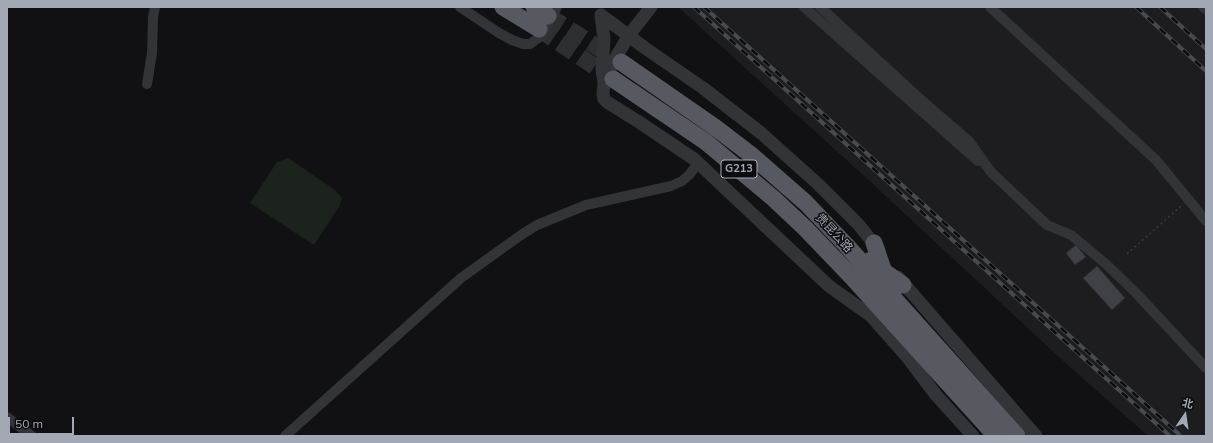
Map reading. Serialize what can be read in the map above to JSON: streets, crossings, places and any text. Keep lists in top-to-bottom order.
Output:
{
  "streets": {
    "highway": ["G213", "贵昆公路"]
  },
  "scale_bar": "50 m",
  "north": "top"
}
